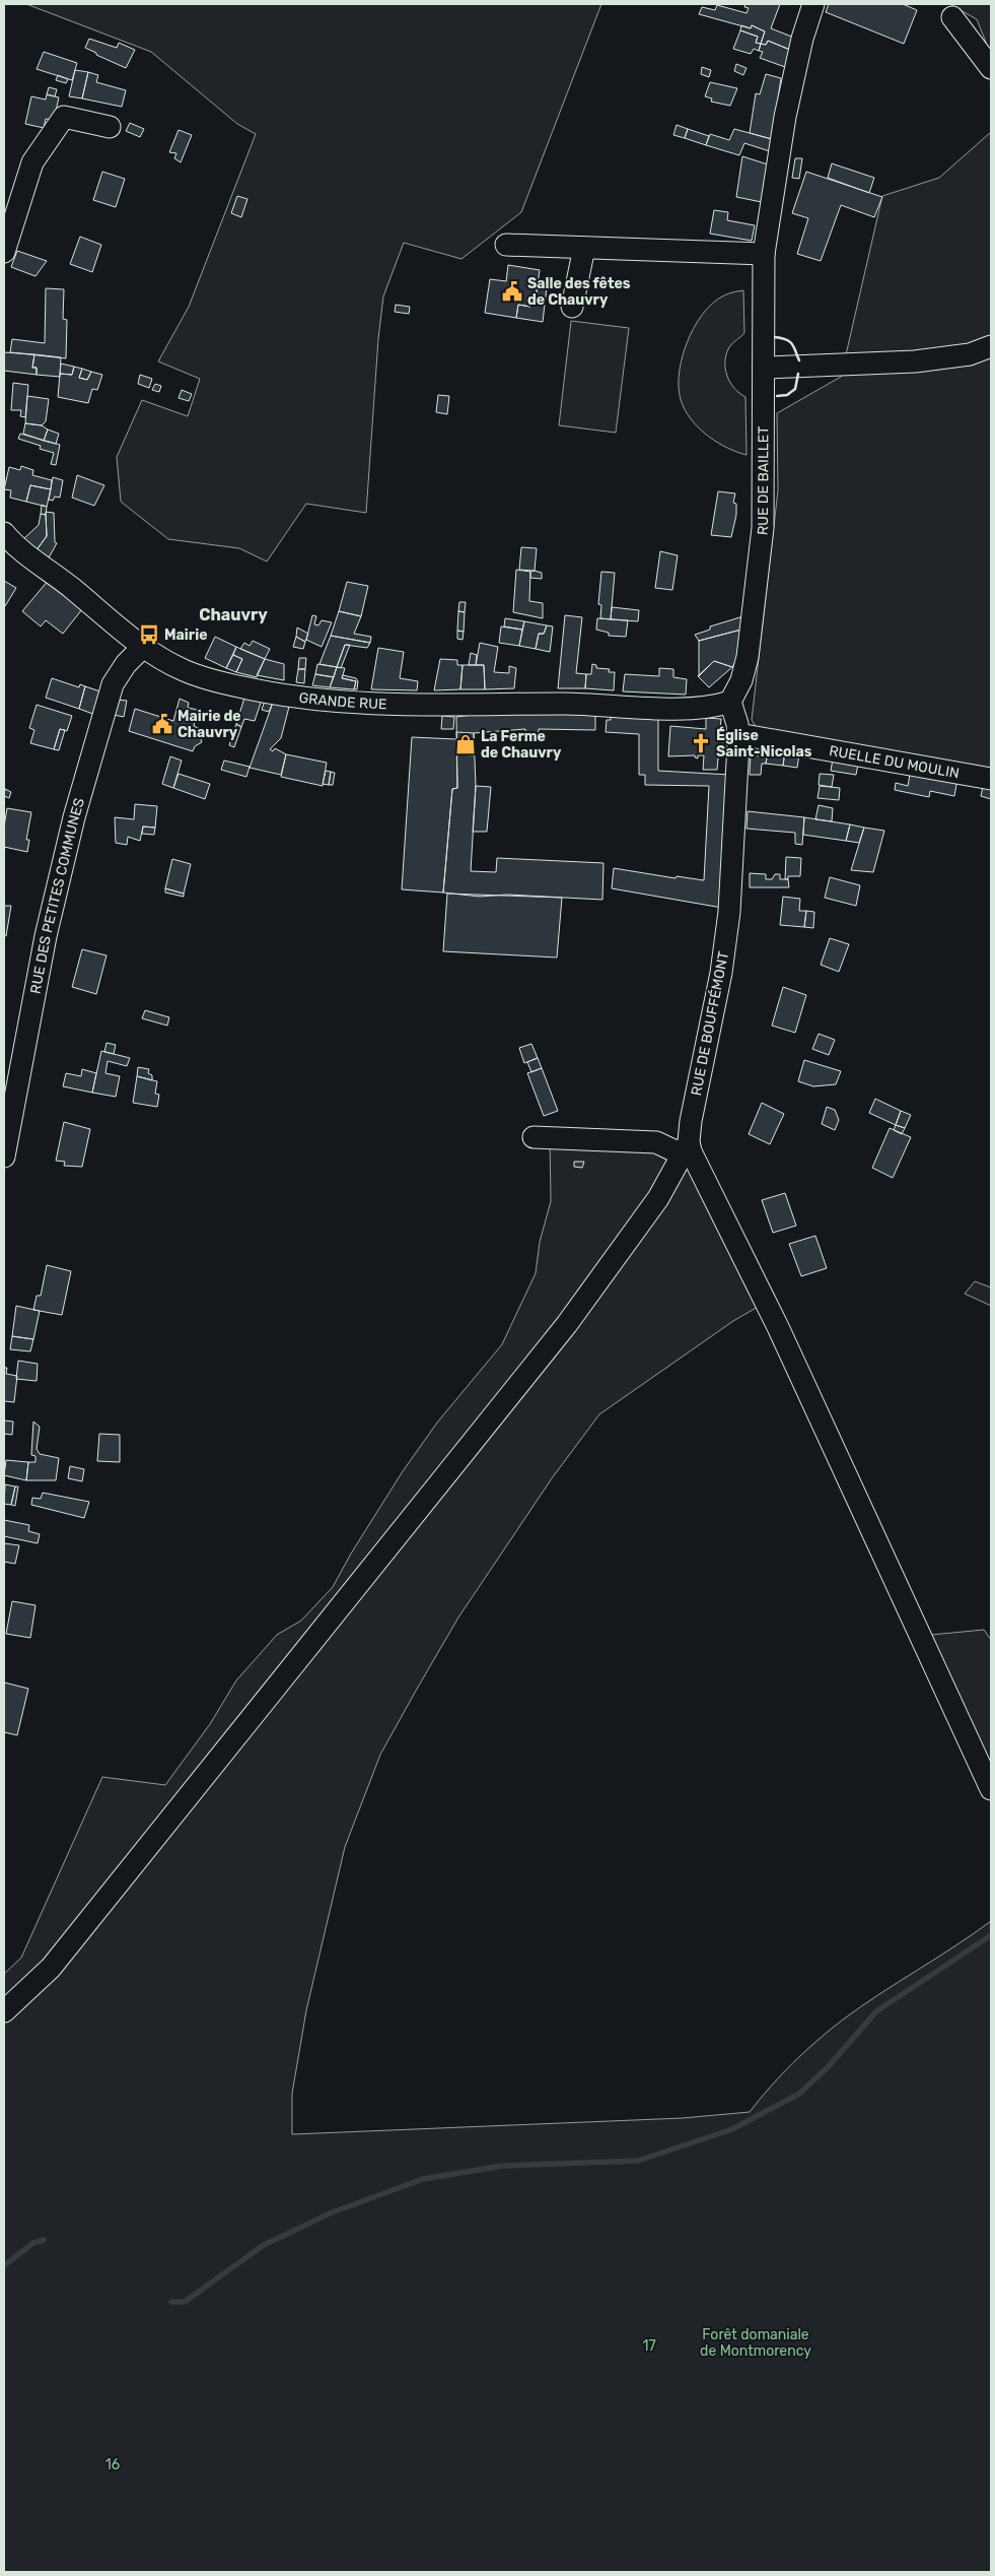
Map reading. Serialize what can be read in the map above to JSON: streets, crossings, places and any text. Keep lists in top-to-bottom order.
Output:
{
  "streets": {
    "street": [
      "RUE DE BAILLET",
      "GRANDE RUE",
      "RUELLE DU MOULIN",
      "RUE DES PETITES COMMUNES",
      "RUE DE BOUFFÉMONT"
    ]
  },
  "crossings": [
    ["RUE DE BAILLET", "GRANDE RUE"],
    ["RUE DE BAILLET", "RUE DE BOUFFÉMONT"],
    ["GRANDE RUE", "RUE DES PETITES COMMUNES"],
    ["GRANDE RUE", "RUE DE BOUFFÉMONT"],
    ["RUELLE DU MOULIN", "RUE DE BOUFFÉMONT"]
  ],
  "districts": ["Chauvry"],
  "parks": ["Forêt domaniale de Montmorency", "17", "16"],
  "places": {
    "public building": ["Salle des fêtes de Chauvry", "Mairie de Chauvry"],
    "bus stop": ["Mairie"],
    "church": ["Église Saint-Nicolas"],
    "shop": ["La Ferme de Chauvry"]
  }
}
